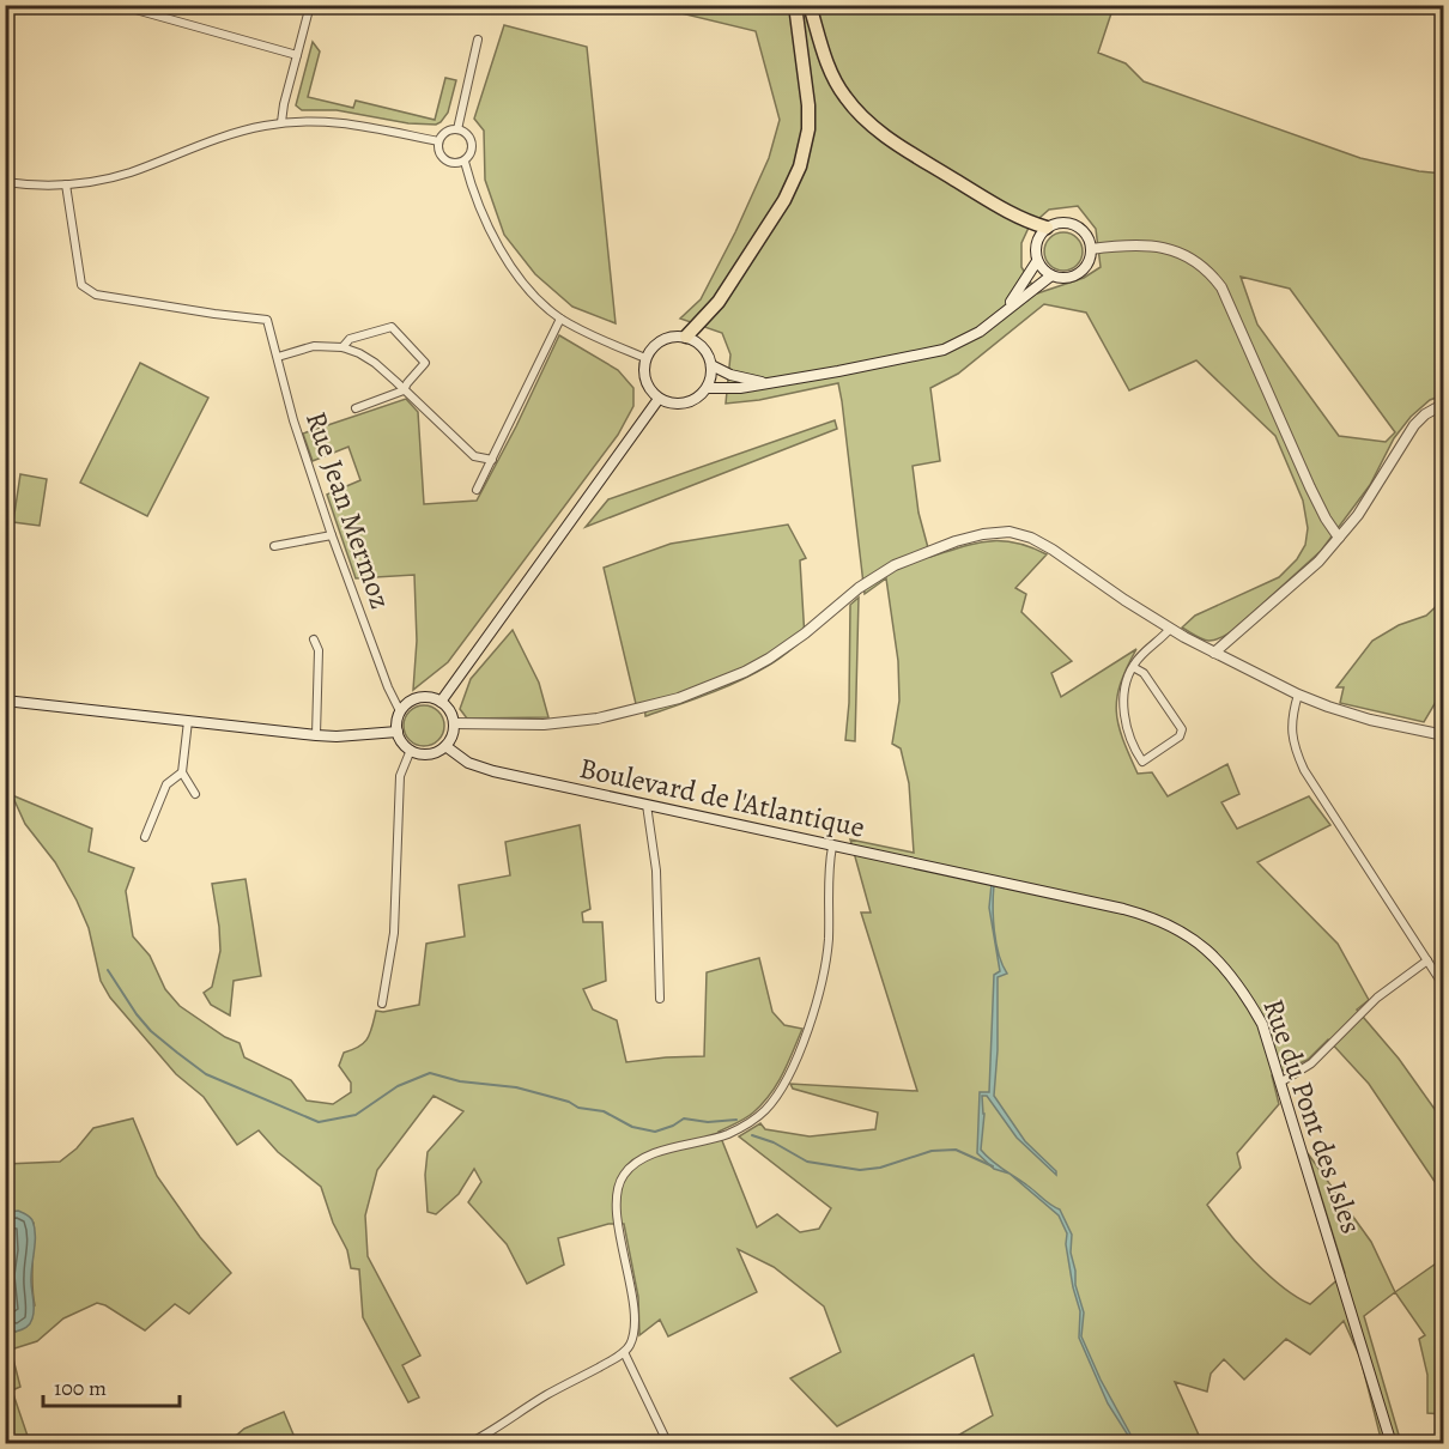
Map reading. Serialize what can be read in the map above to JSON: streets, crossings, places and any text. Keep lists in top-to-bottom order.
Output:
{
  "streets": {
    "main road": ["Boulevard de l'Atlantique", "Rue du Pont des Isles"],
    "street": ["Rue Jean Mermoz"]
  },
  "crossings": [
    ["Rue Jean Mermoz", "Boulevard de l'Atlantique"],
    ["Boulevard de l'Atlantique", "Rue du Pont des Isles"]
  ],
  "scale_bar": "100 m"
}
